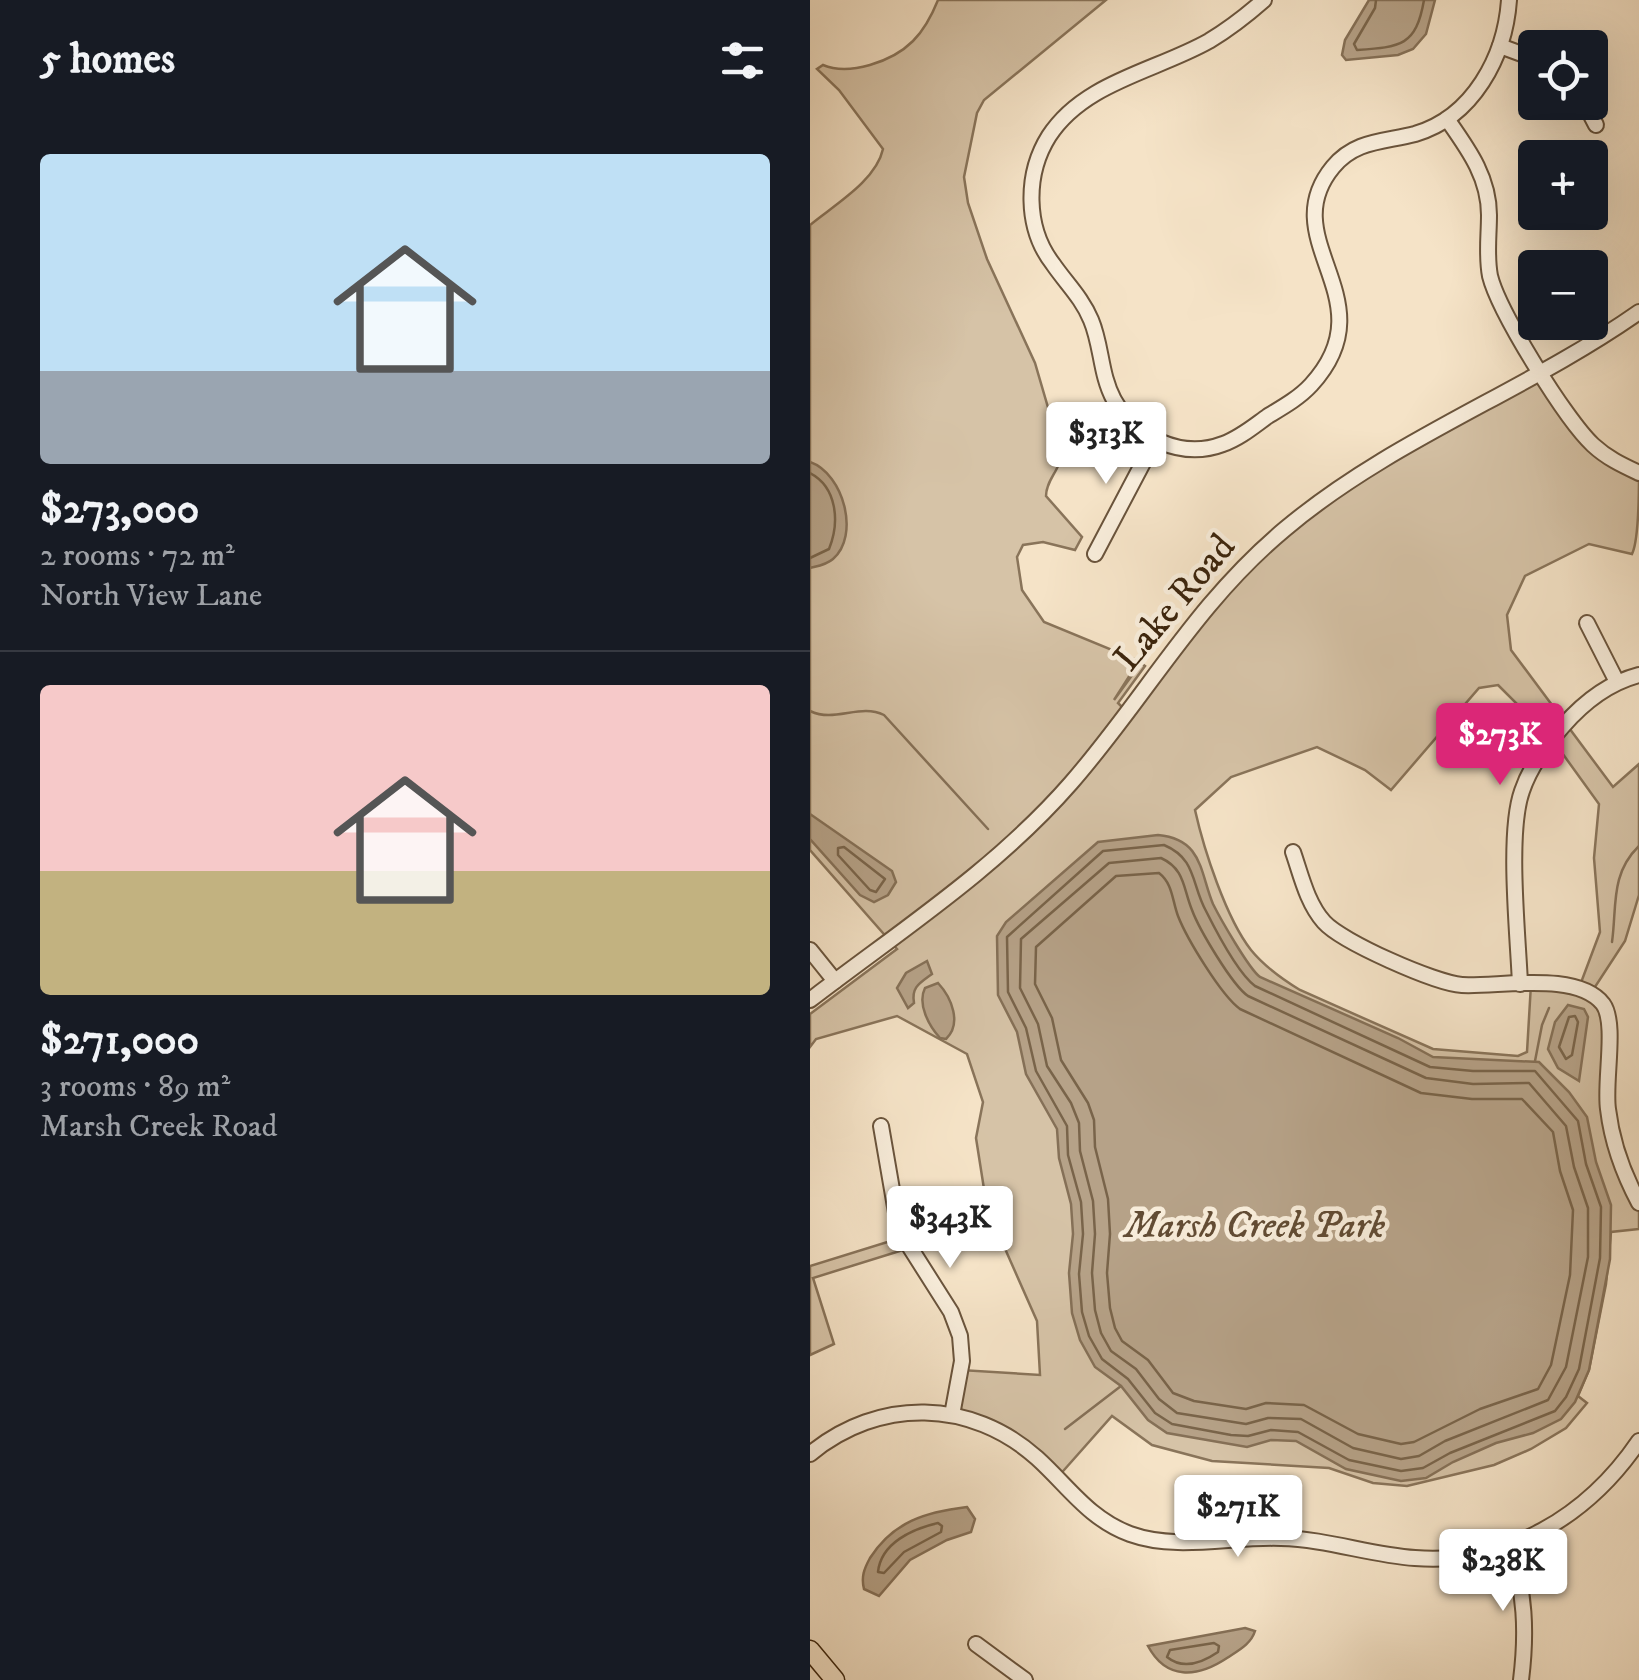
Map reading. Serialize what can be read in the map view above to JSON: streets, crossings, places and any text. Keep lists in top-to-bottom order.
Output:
{
  "streets": {
    "street": ["Lake Road"]
  },
  "parks": ["Marsh Creek Park"],
  "page": {
    "heading": "5 homes",
    "map_buttons": ["+", "−"],
    "list": [
      {
        "name": "$273,000",
        "note": "2 rooms · 72 m² · North View Lane"
      },
      {
        "name": "$271,000",
        "note": "3 rooms · 89 m² · Marsh Creek Road"
      }
    ],
    "price": [
      "$313K",
      "$273K",
      "$343K",
      "$271K",
      "$238K"
    ]
  }
}
